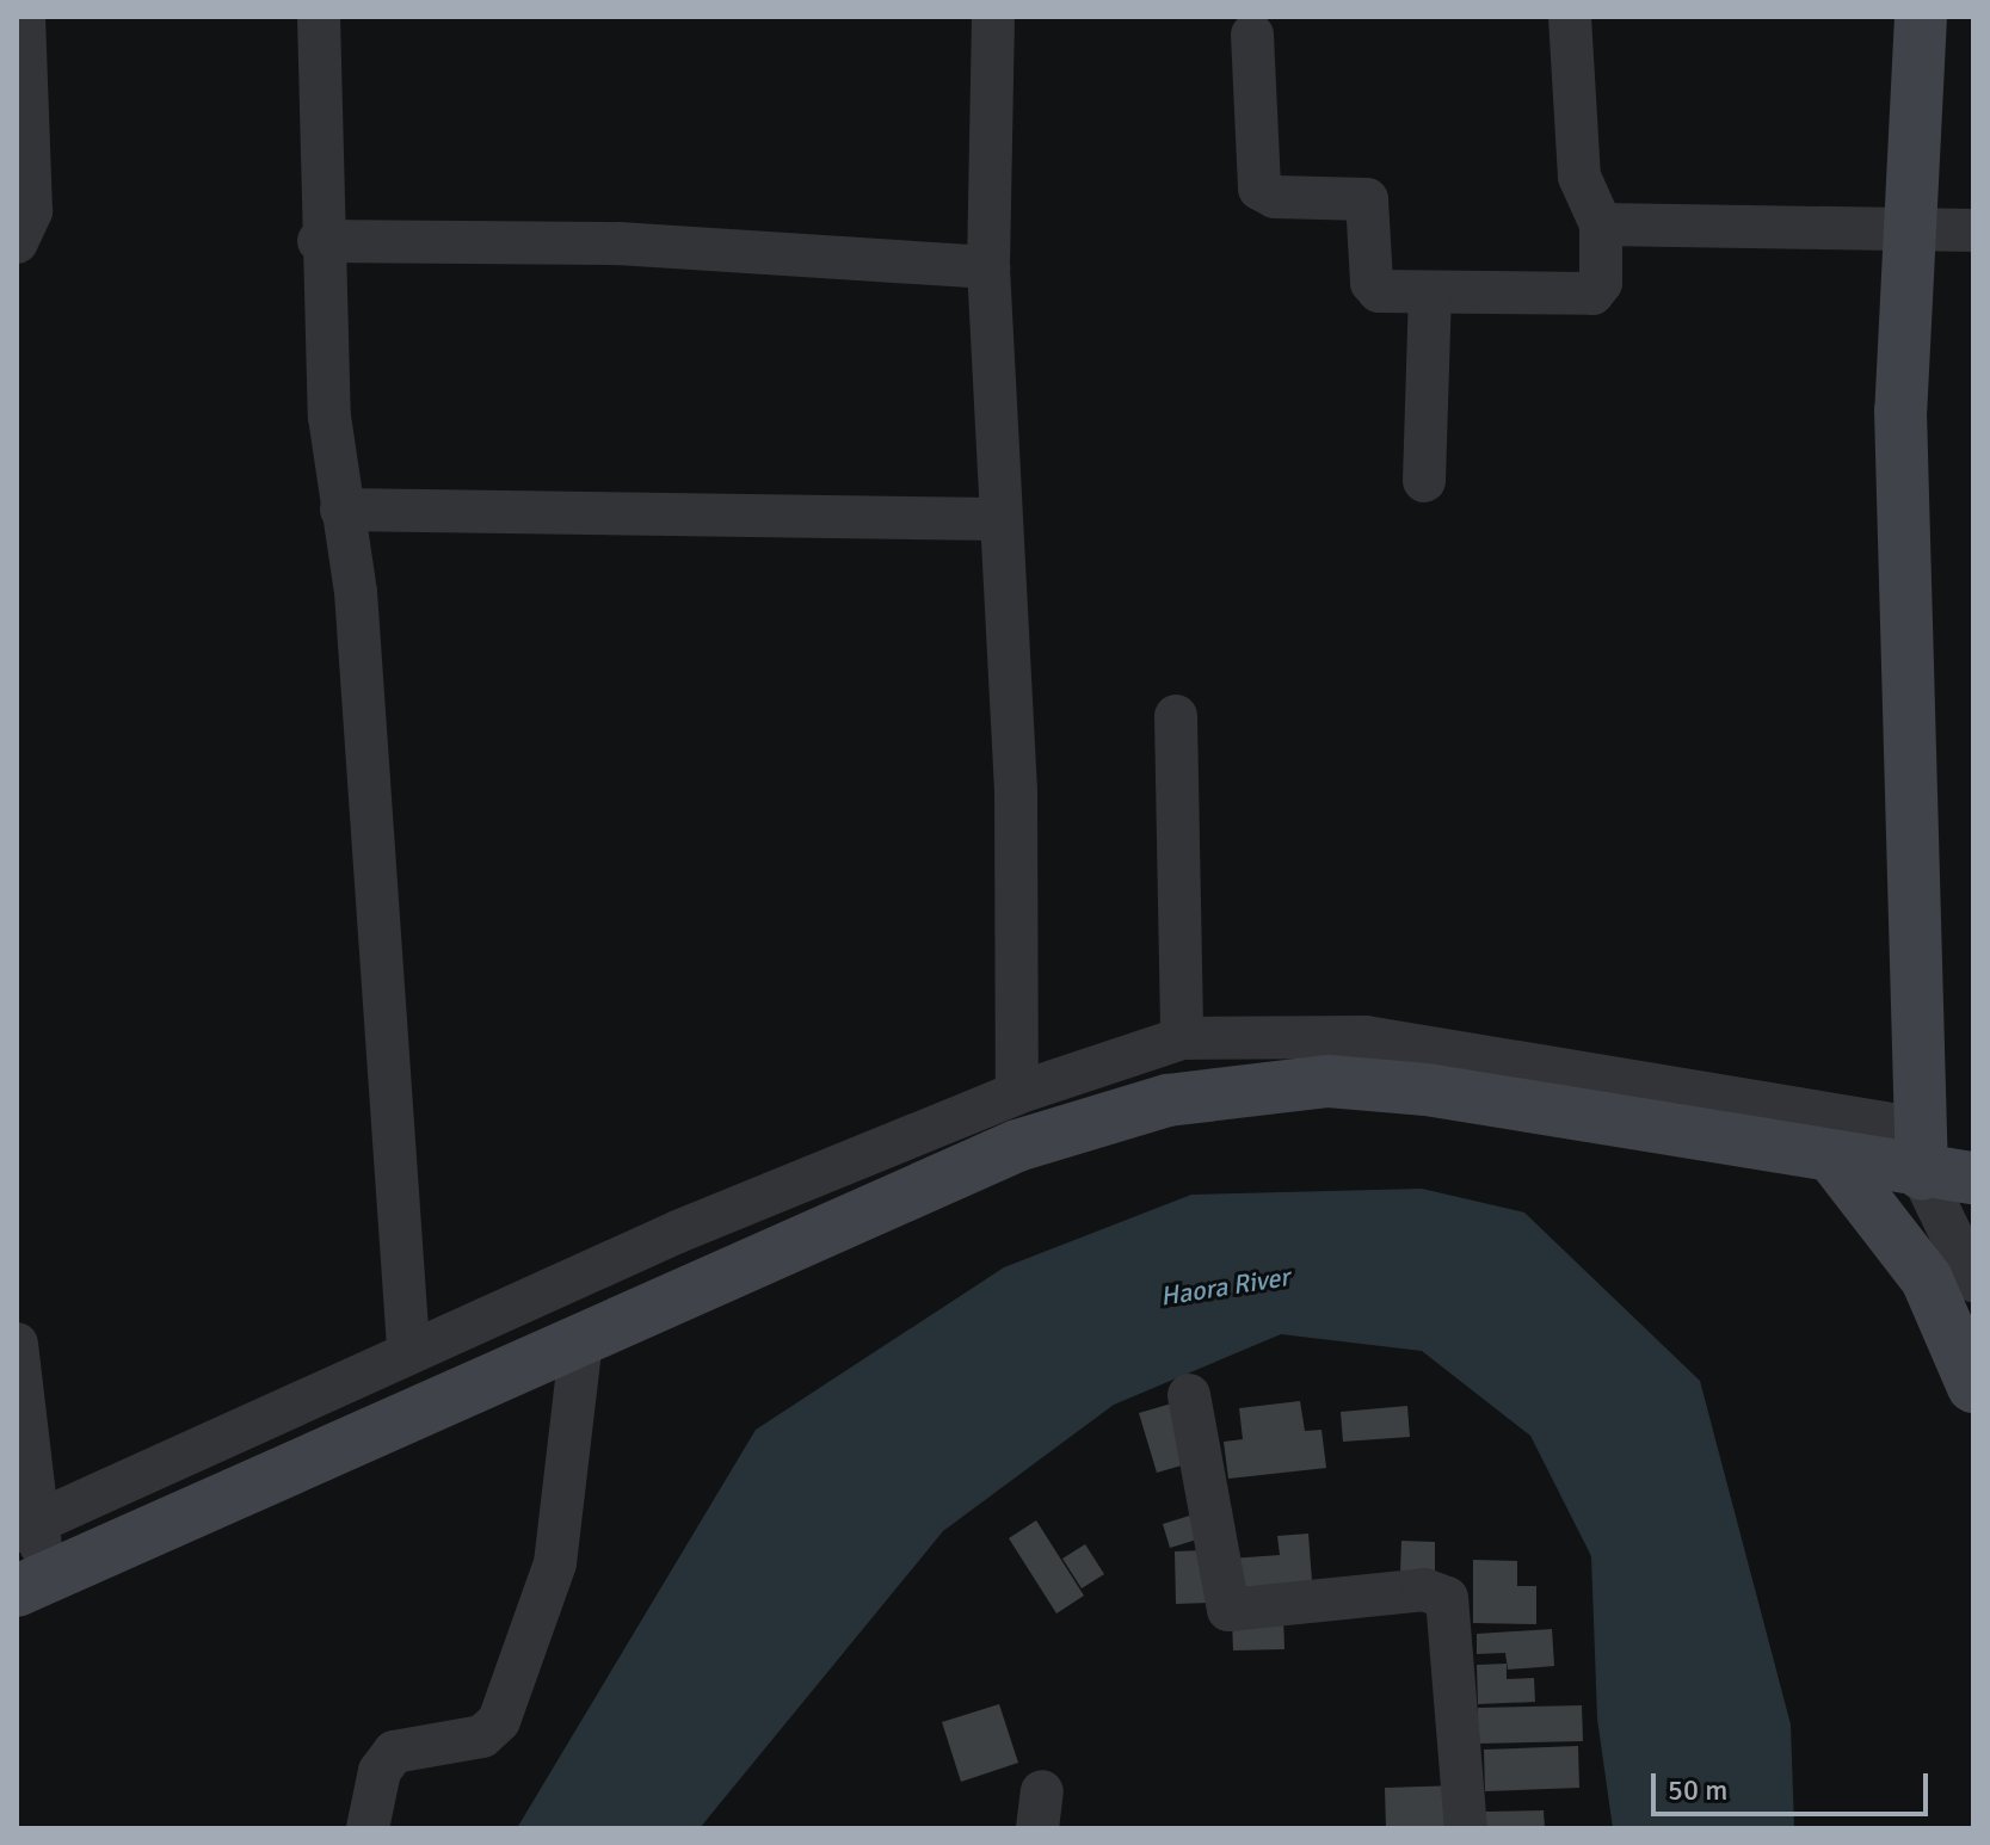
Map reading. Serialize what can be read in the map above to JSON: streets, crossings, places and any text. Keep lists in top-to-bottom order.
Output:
{
  "water": ["Haora River"],
  "scale_bar": "50 m"
}
